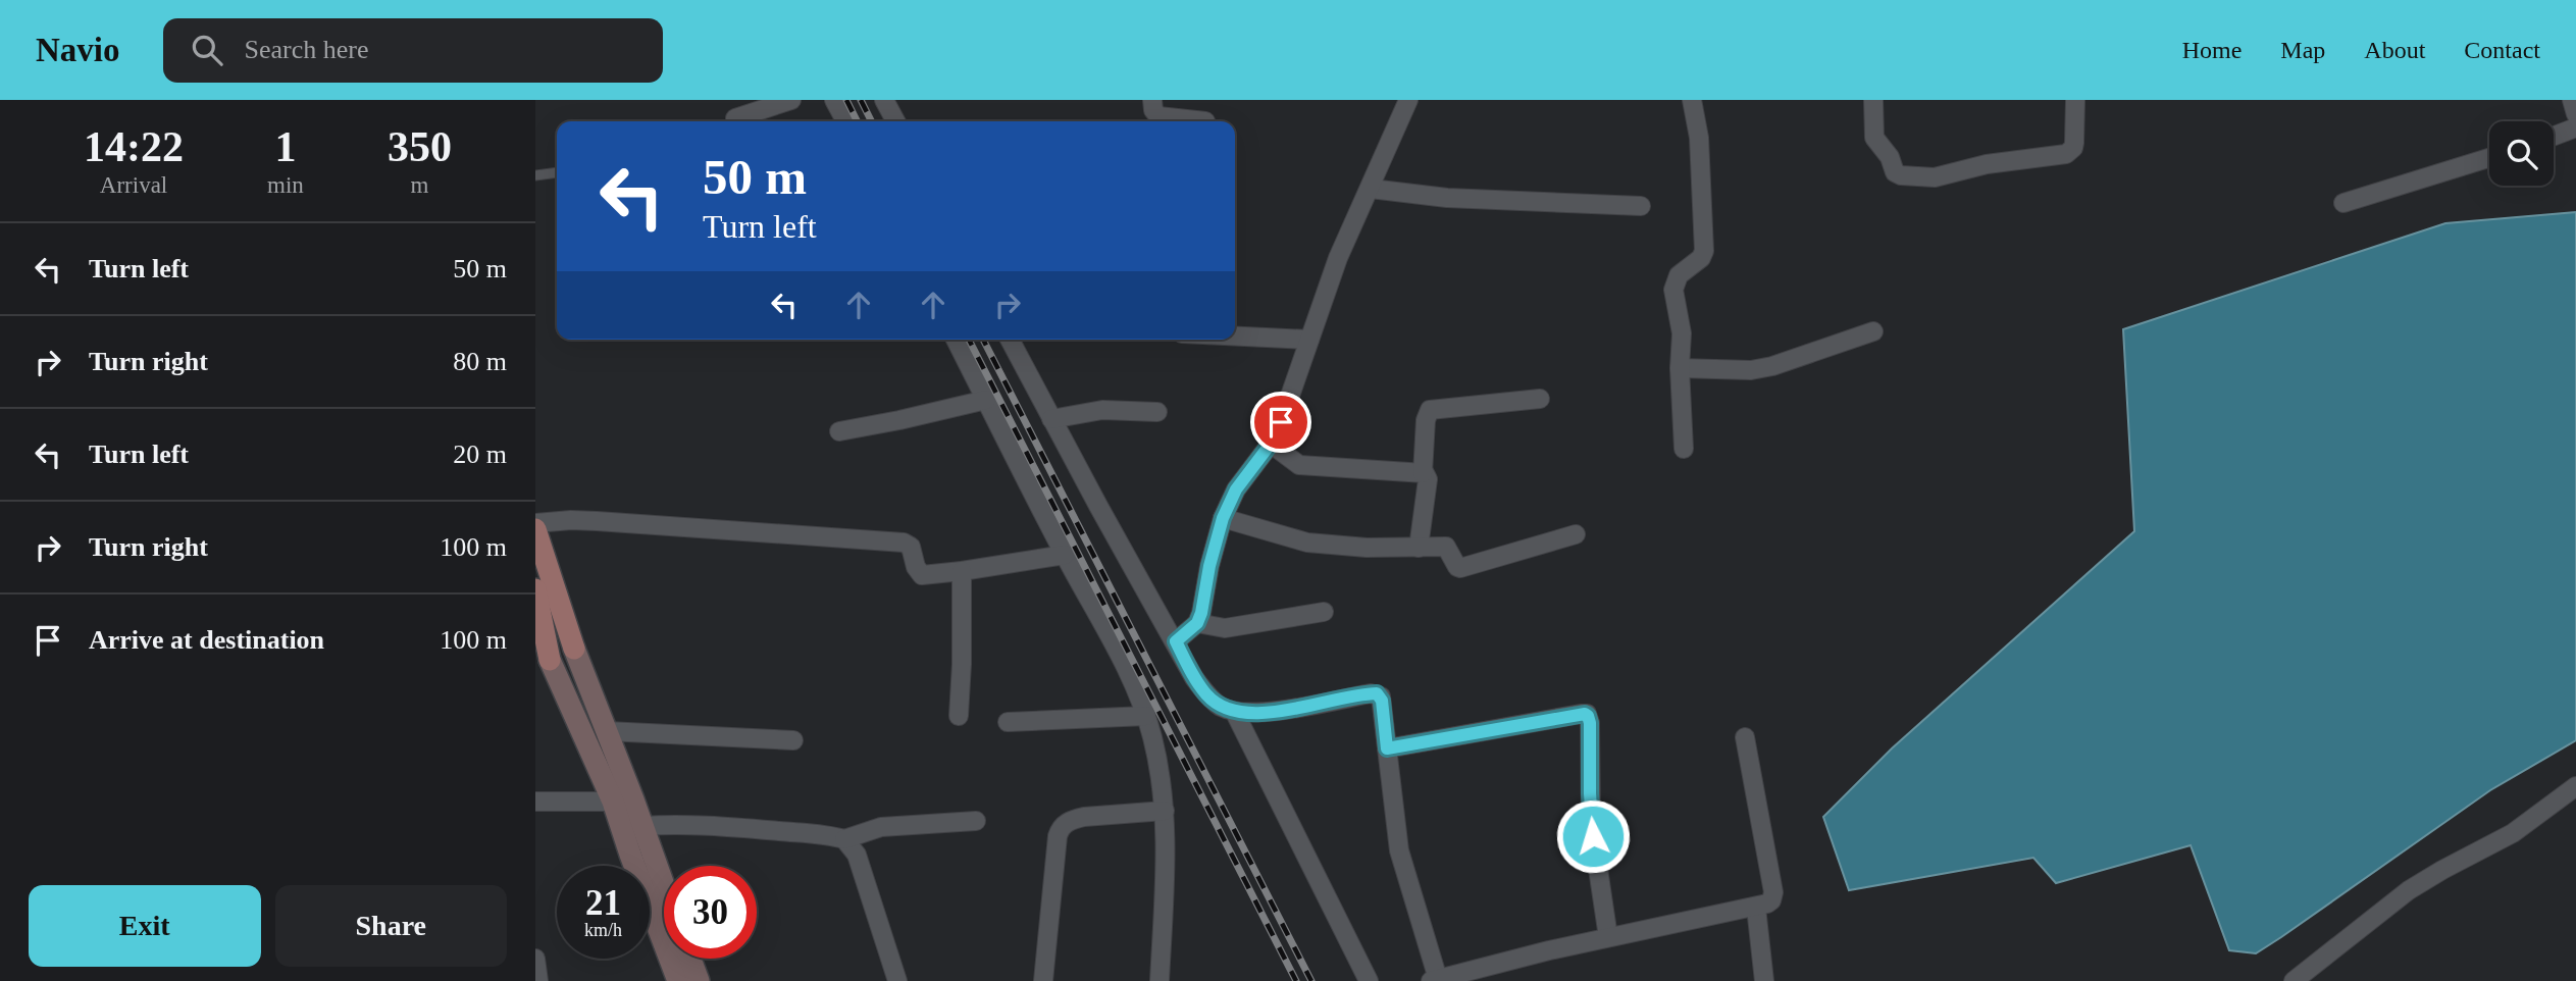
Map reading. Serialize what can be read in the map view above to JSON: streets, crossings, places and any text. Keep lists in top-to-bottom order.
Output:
{
  "page": {
    "header": "Navio",
    "search": "Search here",
    "nav": [
      "Home",
      "Map",
      "About",
      "Contact"
    ],
    "eta": [
      "14:22",
      "Arrival",
      "1",
      "min",
      "350",
      "m"
    ],
    "turn": ["50 m", "Turn left"],
    "list": [
      {
        "name": "Turn left",
        "value": "50 m"
      },
      {
        "name": "Turn right",
        "value": "80 m"
      },
      {
        "name": "Turn left",
        "value": "20 m"
      },
      {
        "name": "Turn right",
        "value": "100 m"
      },
      {
        "name": "Arrive at destination",
        "value": "100 m"
      }
    ],
    "speed": "21 km/h",
    "limit": "30",
    "buttons": ["Exit", "Share"]
  }
}
